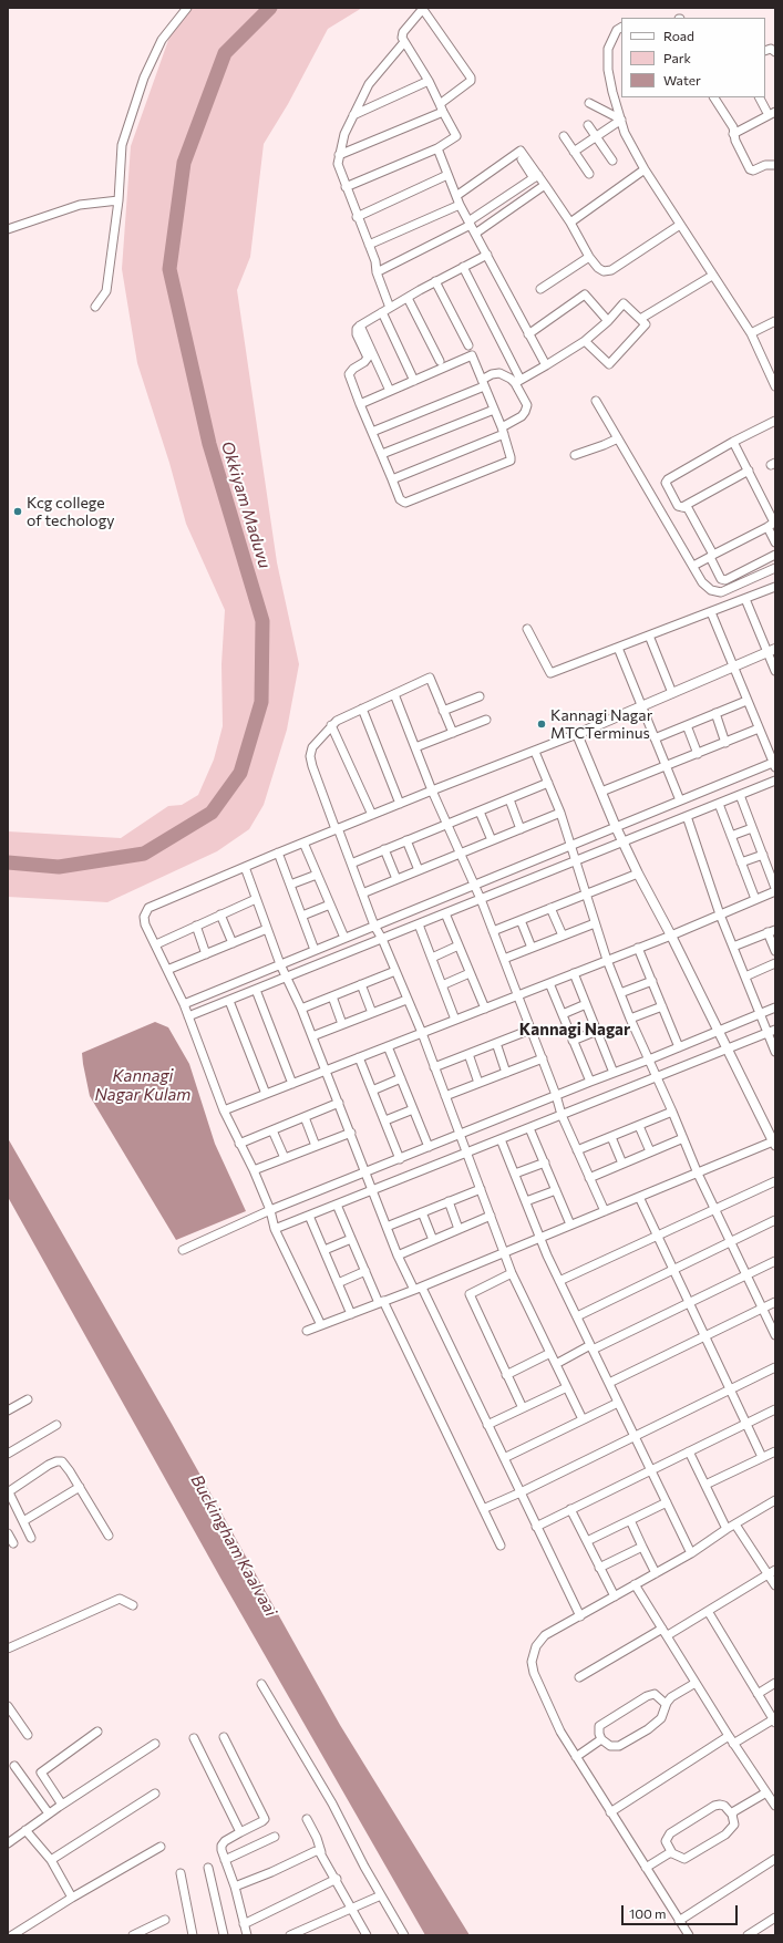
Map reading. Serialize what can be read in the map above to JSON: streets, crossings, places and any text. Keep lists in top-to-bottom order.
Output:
{
  "districts": ["Kannagi Nagar"],
  "water": ["Okkiyam Maduvu", "Kannagi Nagar Kulam", "Buckingham Kaalvaai"],
  "places": ["Kcg college of techology", "Kannagi Nagar MTCTerminus"],
  "legend": ["Road", "Park", "Water"],
  "scale_bar": "100 m"
}
